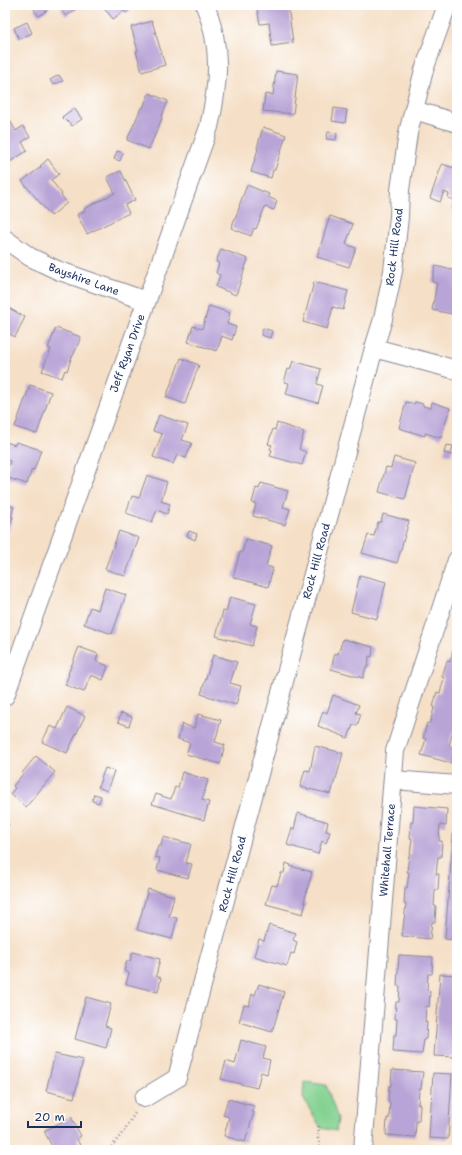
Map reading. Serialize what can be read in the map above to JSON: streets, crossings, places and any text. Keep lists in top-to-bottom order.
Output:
{
  "streets": {
    "street": [
      "Rock Hill Road",
      "Bayshire Lane",
      "Jeff Ryan Drive",
      "Whitehall Terrace"
    ]
  },
  "crossings": [
    ["Bayshire Lane", "Jeff Ryan Drive"]
  ],
  "scale_bar": "20 m"
}
